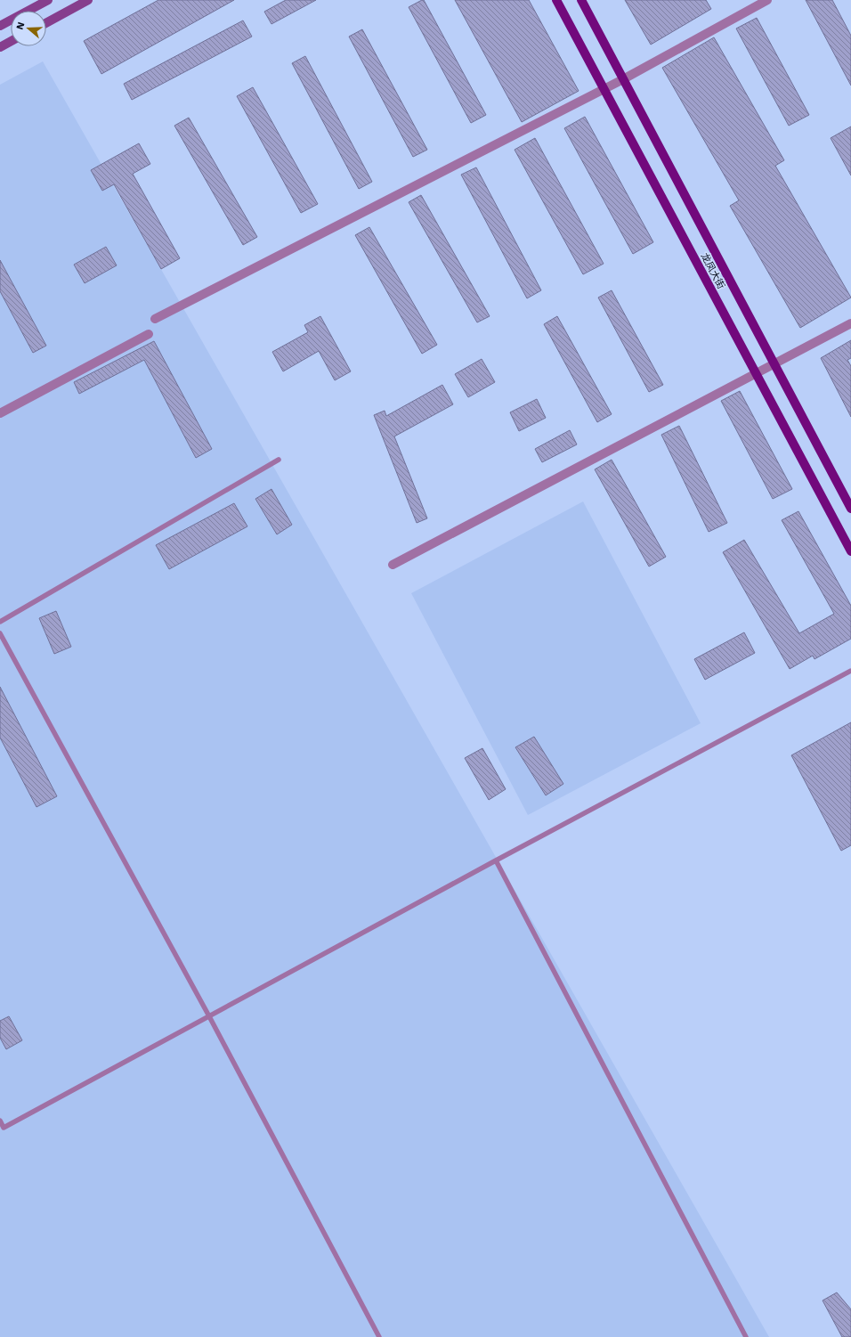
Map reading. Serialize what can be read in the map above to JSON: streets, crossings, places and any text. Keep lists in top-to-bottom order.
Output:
{
  "streets": {
    "main road": ["龙凤大街"]
  },
  "north": "left"
}
